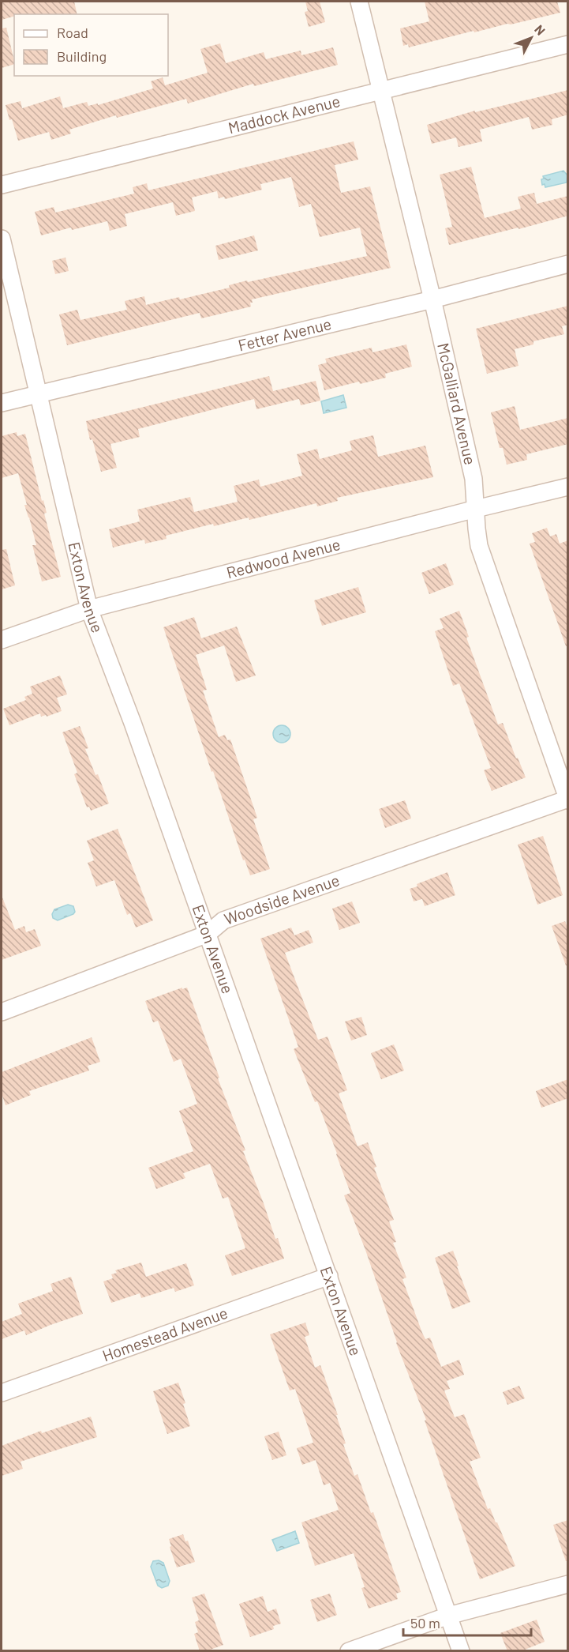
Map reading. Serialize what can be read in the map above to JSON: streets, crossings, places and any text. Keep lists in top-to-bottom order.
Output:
{
  "streets": {
    "street": [
      "Maddock Avenue",
      "Fetter Avenue",
      "McGalliard Avenue",
      "Redwood Avenue",
      "Exton Avenue",
      "Woodside Avenue",
      "Homestead Avenue"
    ]
  },
  "crossings": [
    ["Maddock Avenue", "McGalliard Avenue"],
    ["Fetter Avenue", "McGalliard Avenue"],
    ["Fetter Avenue", "Exton Avenue"],
    ["McGalliard Avenue", "Redwood Avenue"],
    ["McGalliard Avenue", "Woodside Avenue"],
    ["Redwood Avenue", "Exton Avenue"],
    ["Exton Avenue", "Woodside Avenue"],
    ["Exton Avenue", "Homestead Avenue"]
  ],
  "legend": ["Road", "Building"],
  "scale_bar": "50 m",
  "north": "top right"
}
